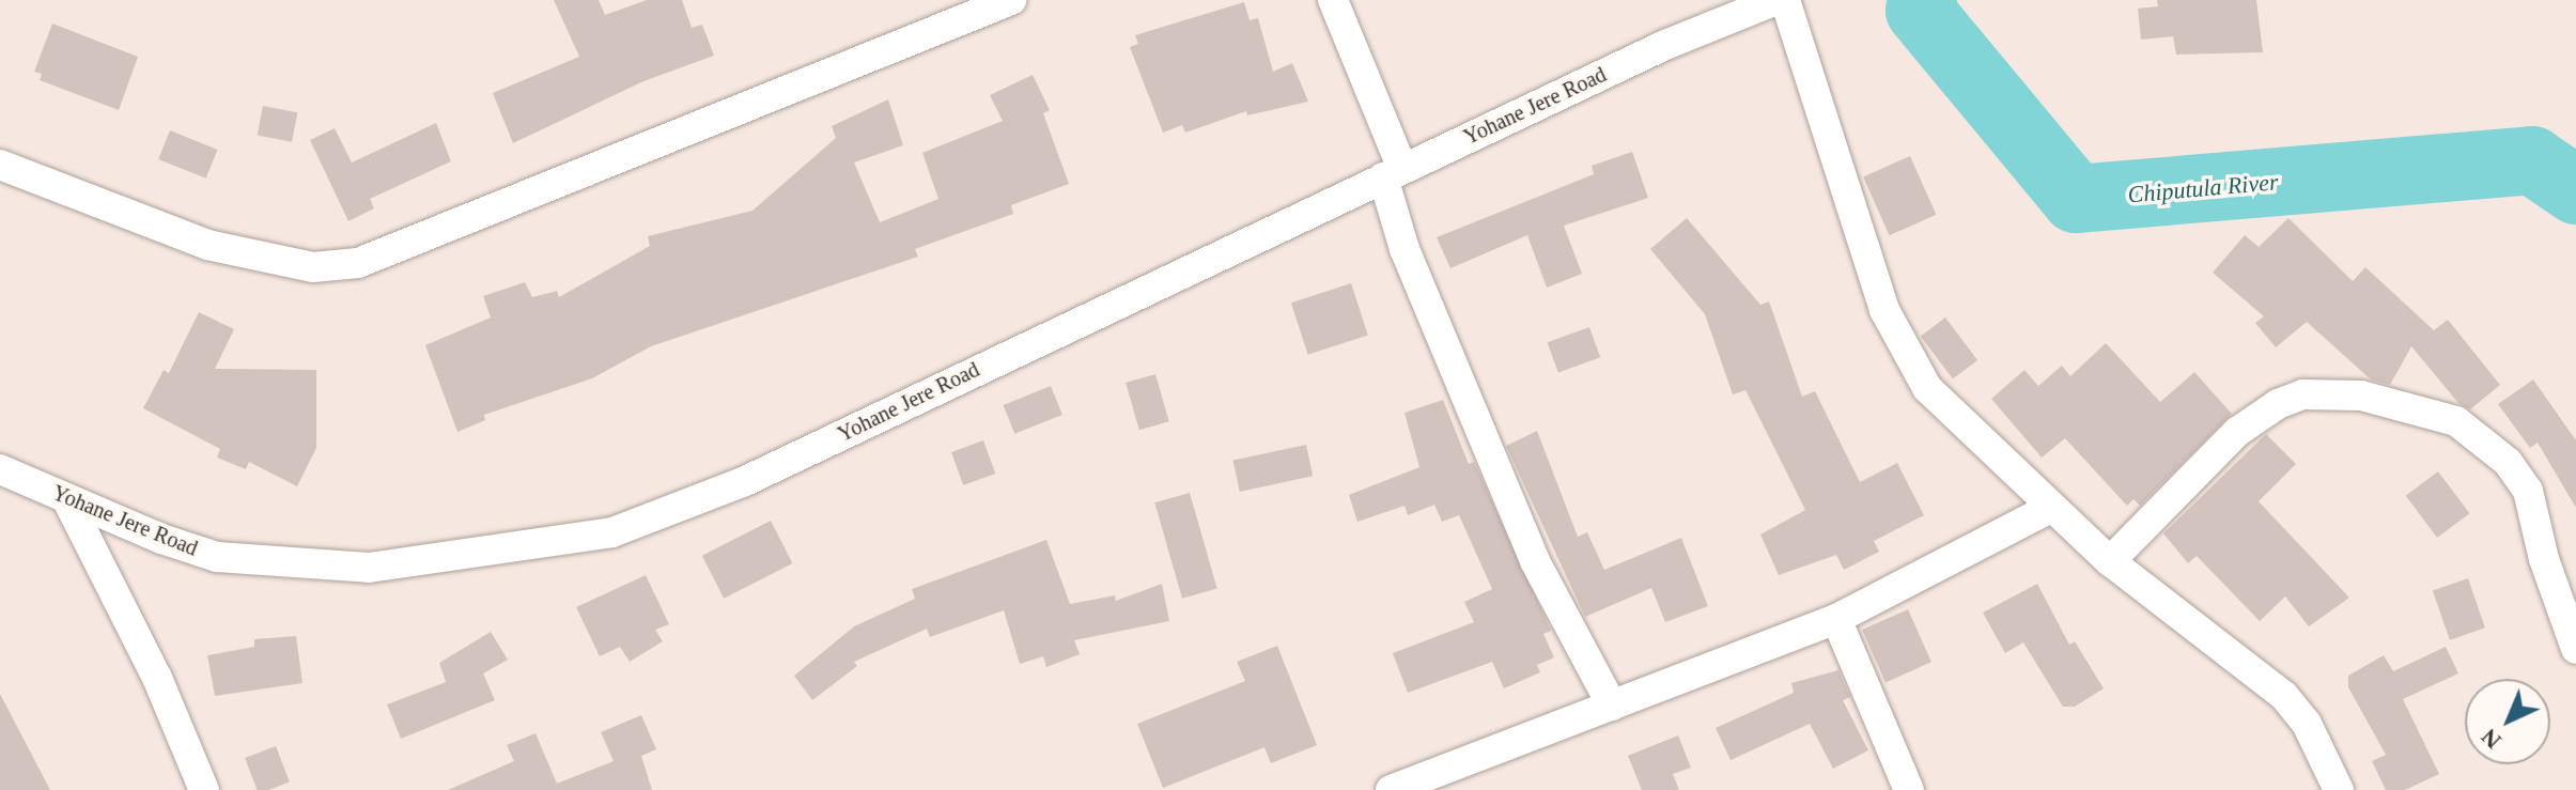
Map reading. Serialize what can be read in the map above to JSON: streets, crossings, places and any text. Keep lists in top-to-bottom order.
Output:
{
  "streets": {
    "street": ["Yohane Jere Road"]
  },
  "water": ["Chiputula River"],
  "north": "bottom left"
}
